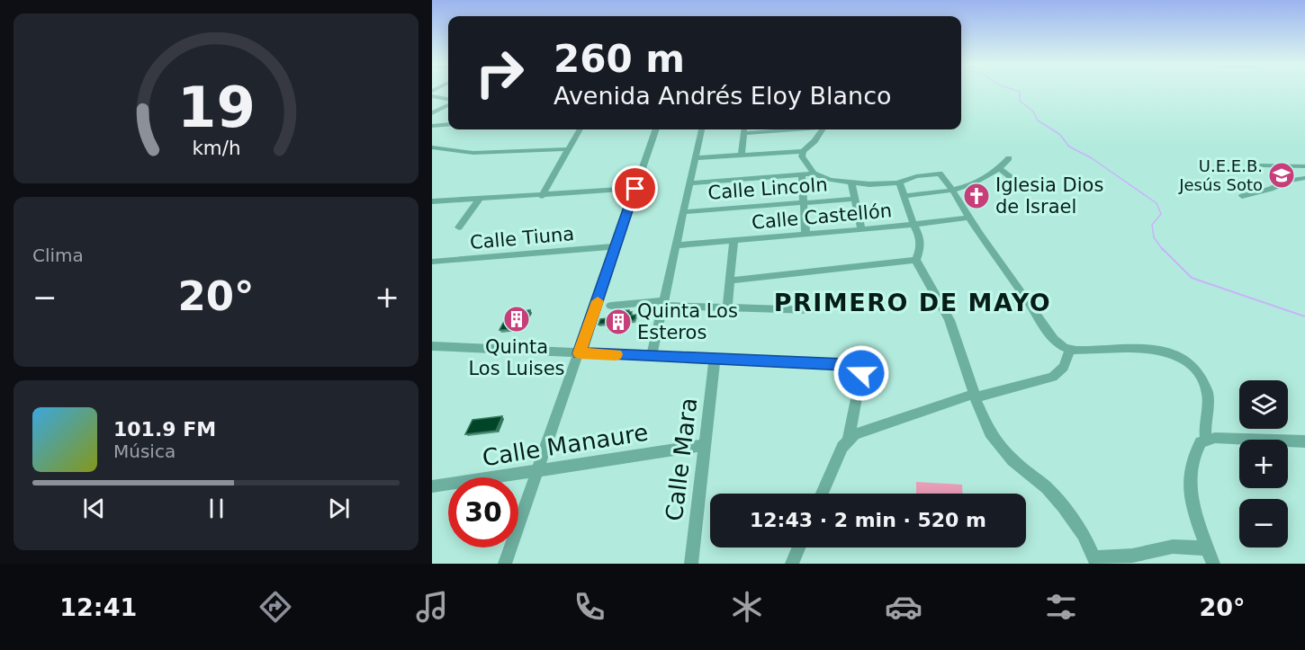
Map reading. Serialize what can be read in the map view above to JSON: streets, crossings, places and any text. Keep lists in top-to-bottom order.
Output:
{
  "streets": {
    "street": [
      "Calle Lincoln",
      "Calle Castellón",
      "Calle Tiuna",
      "Calle Manaure",
      "Calle Mara"
    ]
  },
  "crossings": [
    ["Calle Manaure", "Calle Mara"]
  ],
  "districts": ["PRIMERO DE MAYO"],
  "places": {
    "school or university": ["U.E.E.B. Jesús Soto"],
    "church": ["Iglesia Dios de Israel"],
    "building": ["Quinta Los Luises", "Quinta Los Esteros"]
  },
  "page": {
    "turn": ["260 m", "Avenida Andrés Eloy Blanco"],
    "tile": "Clima",
    "heat": ["−", "20°", "+"],
    "map_buttons": ["+", "−"],
    "song": ["101.9 FM", "Música"],
    "limit": "30",
    "trip": "12:43 · 2 min · 520 m",
    "tabs": ["12:41", "20°"],
    "gauge": ["19", "km/h"]
  }
}
